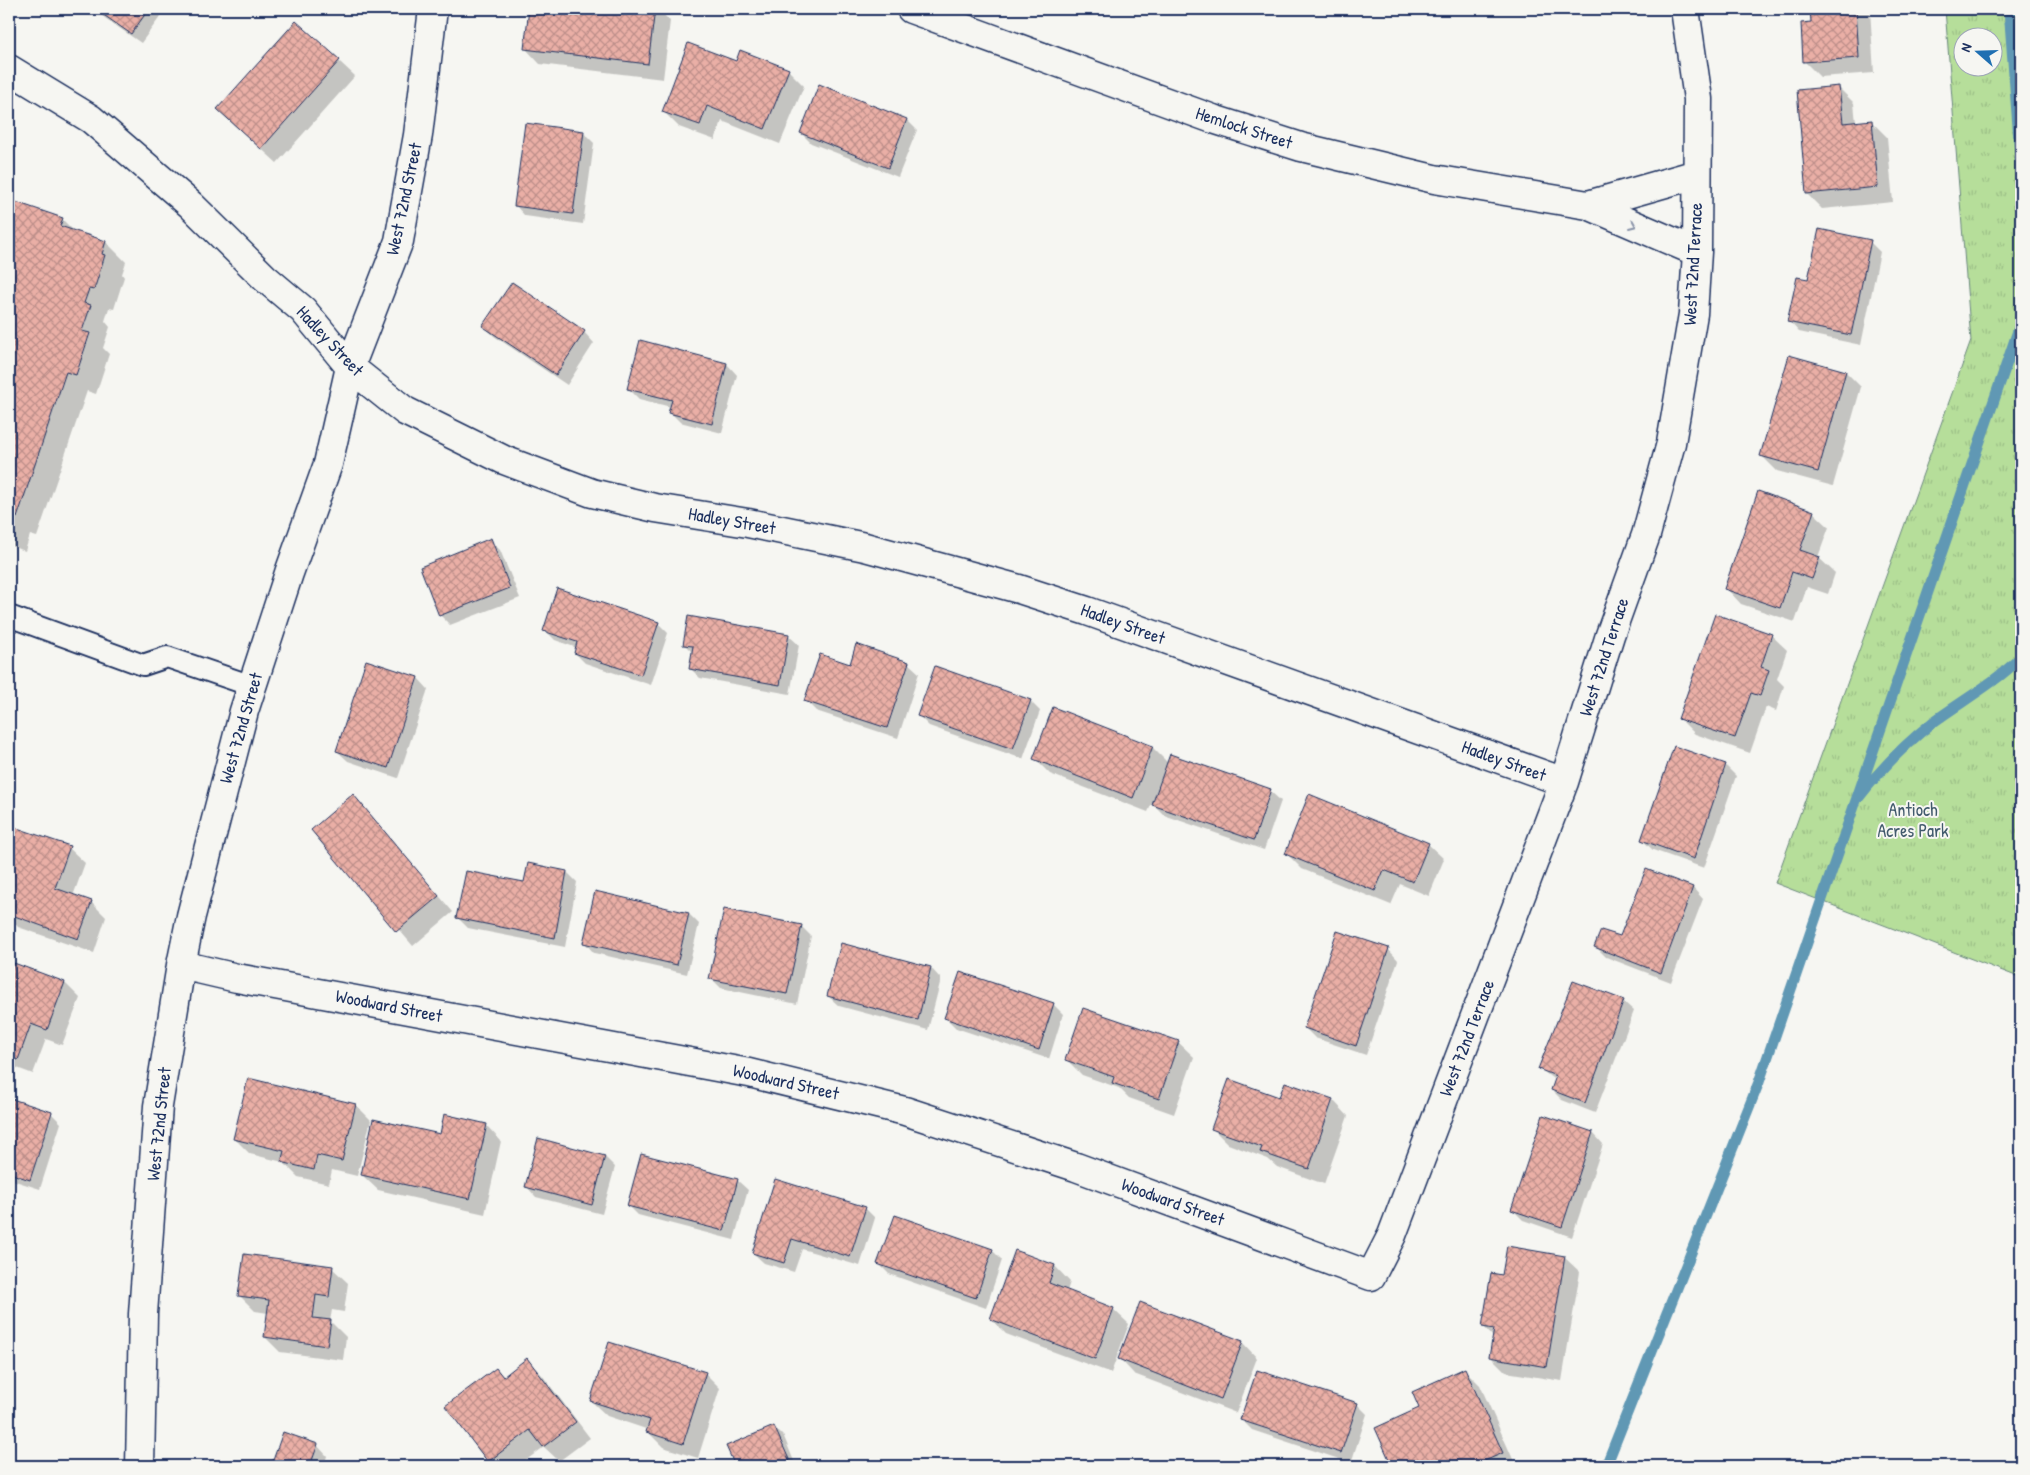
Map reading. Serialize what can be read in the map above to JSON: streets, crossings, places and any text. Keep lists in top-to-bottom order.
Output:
{
  "streets": {
    "street": [
      "Hemlock Street",
      "West 72nd Street",
      "West 72nd Terrace",
      "Hadley Street",
      "Woodward Street"
    ]
  },
  "crossings": [
    ["Hemlock Street", "West 72nd Terrace"],
    ["West 72nd Street", "Hadley Street"],
    ["West 72nd Street", "Woodward Street"],
    ["West 72nd Terrace", "Hadley Street"],
    ["West 72nd Terrace", "Woodward Street"]
  ],
  "parks": ["Antioch Acres Park"],
  "north": "left"
}
